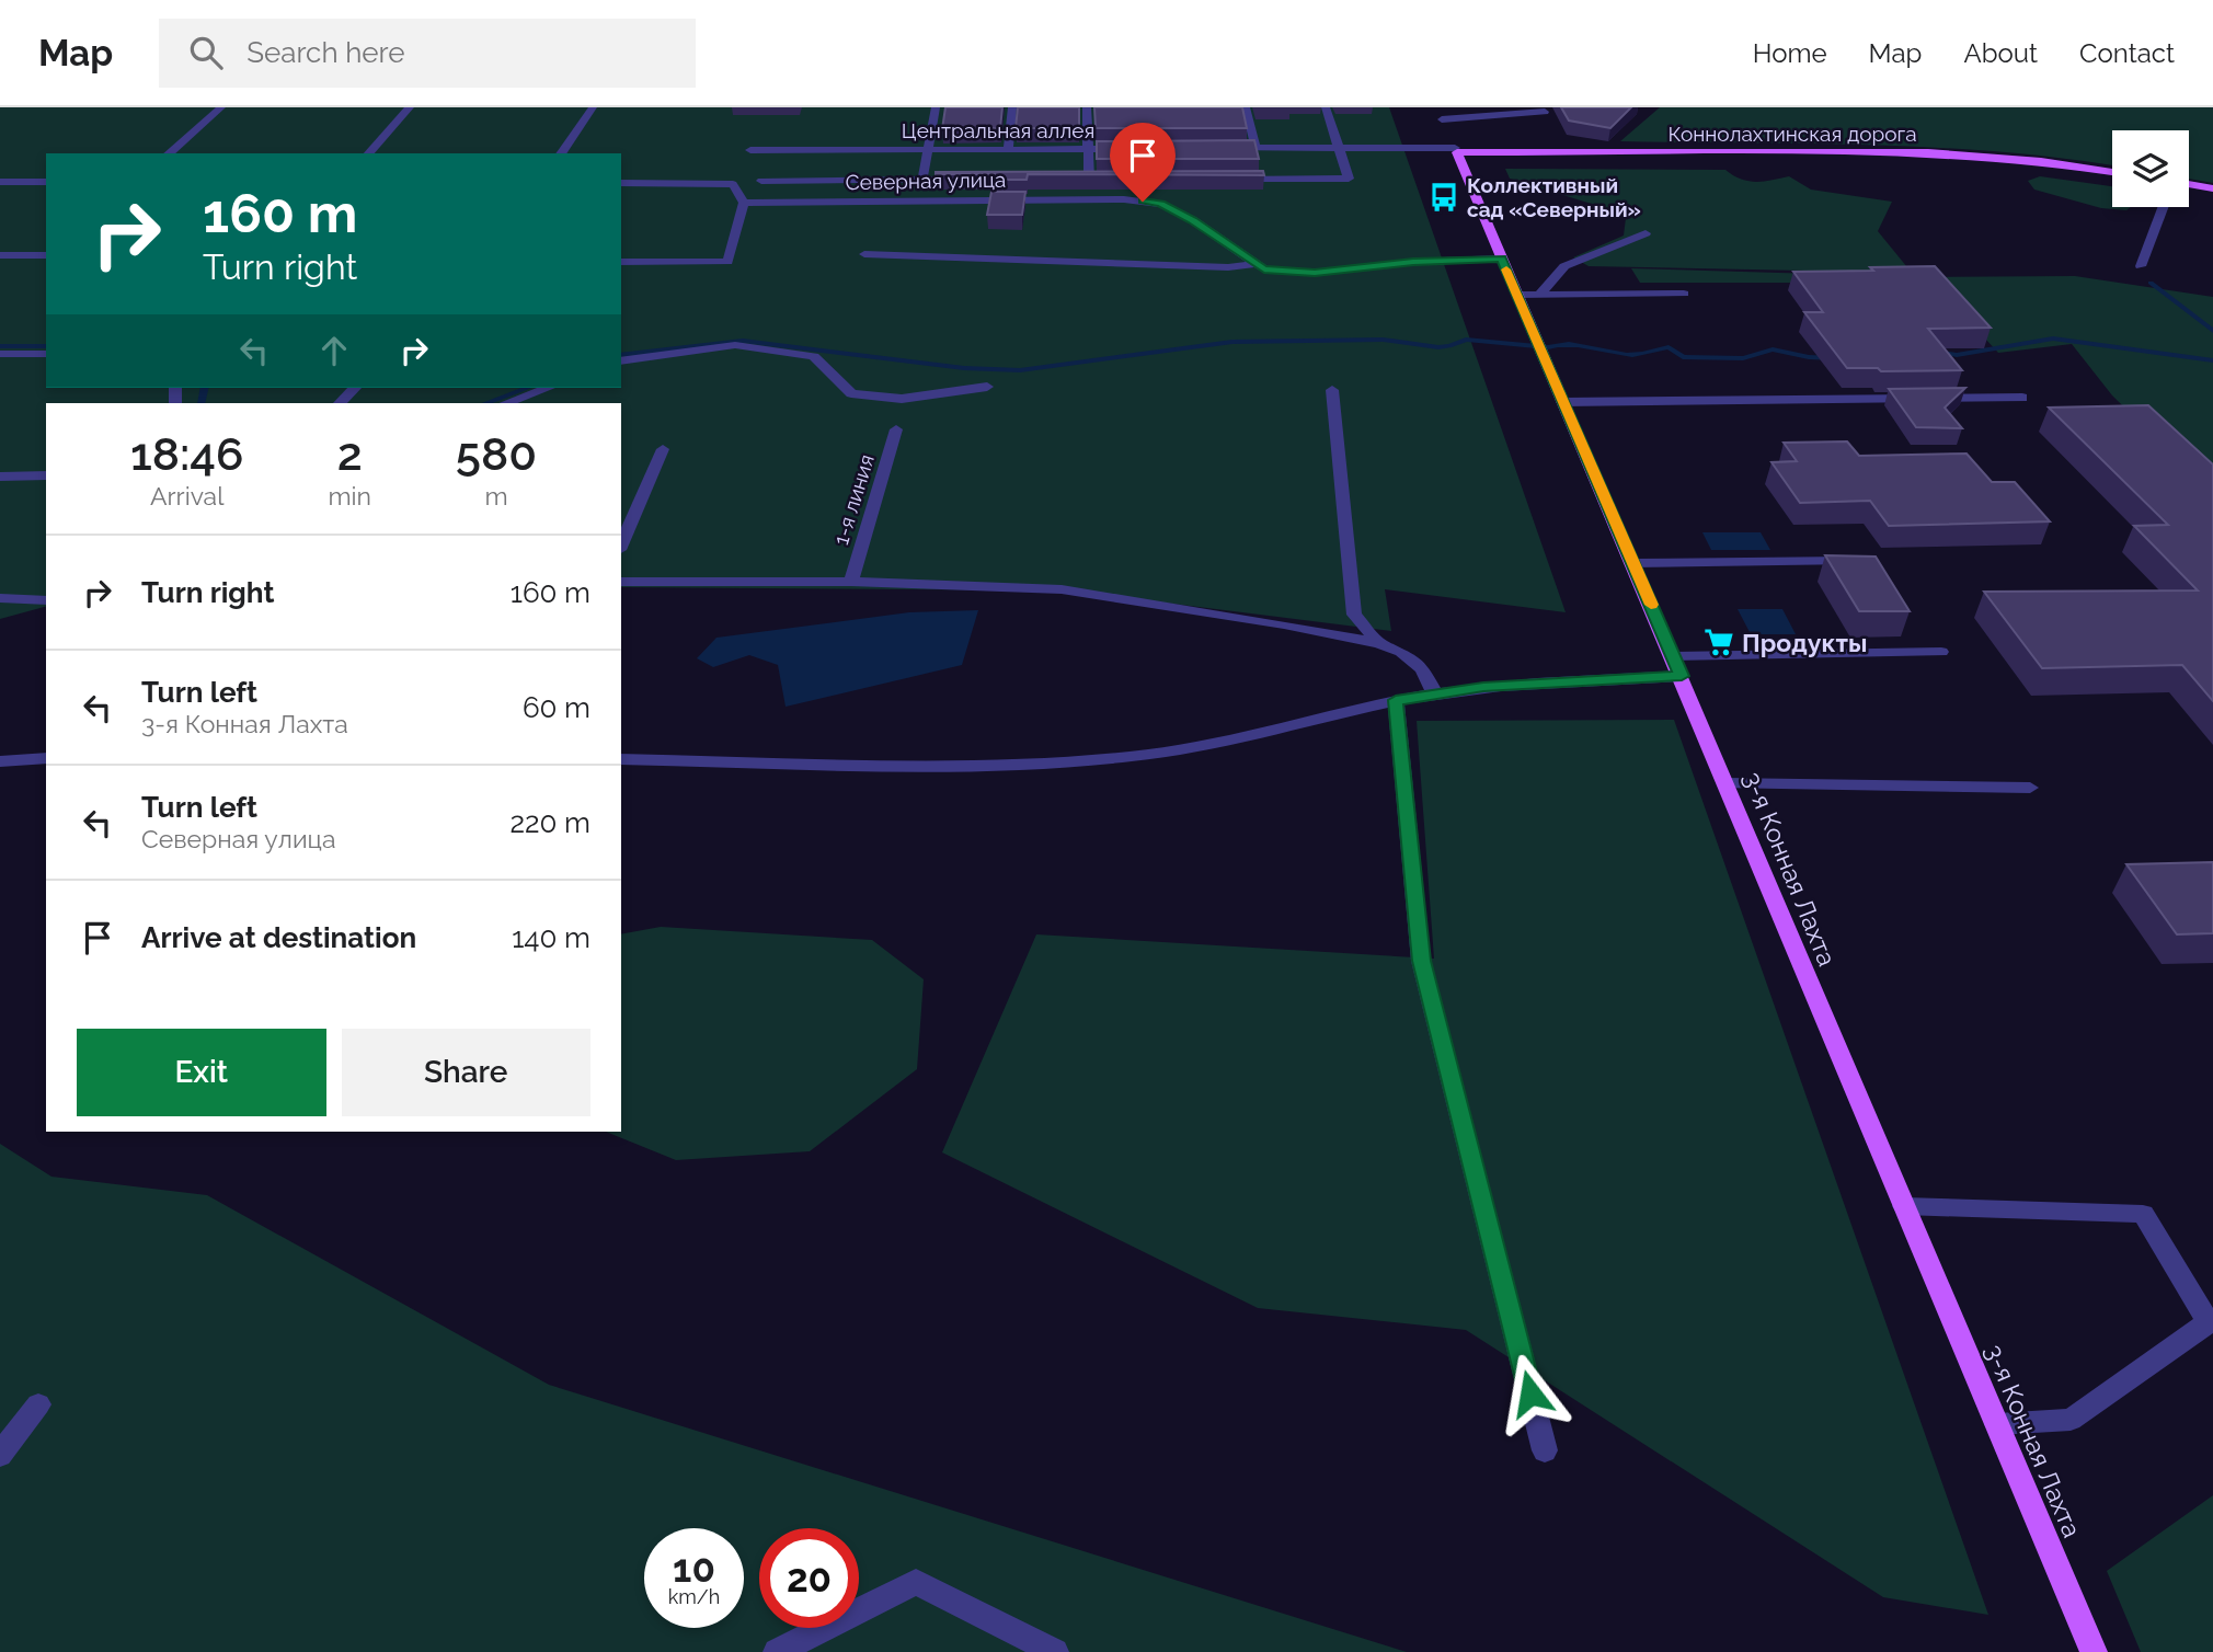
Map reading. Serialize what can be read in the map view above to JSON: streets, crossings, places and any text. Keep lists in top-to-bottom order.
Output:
{
  "streets": {
    "main road": ["Коннолахтинская дорога", "3-я Конная Лахта"],
    "street": ["Центральная аллея", "Северная улица", "1-я линия"]
  },
  "crossings": [
    ["Коннолахтинская дорога", "3-я Конная Лахта"],
    ["Северная улица", "3-я Конная Лахта"]
  ],
  "places": {
    "bus stop": ["Коллективный сад «Северный»"],
    "supermarket": ["Продукты"]
  },
  "page": {
    "header": "Map",
    "search": "Search here",
    "nav": [
      "Home",
      "Map",
      "About",
      "Contact"
    ],
    "turn": ["160 m", "Turn right"],
    "eta": [
      "18:46",
      "Arrival",
      "2",
      "min",
      "580",
      "m"
    ],
    "list": [
      {
        "name": "Turn right",
        "value": "160 m"
      },
      {
        "name": "Turn left",
        "note": "3-я Конная Лахта",
        "value": "60 m"
      },
      {
        "name": "Turn left",
        "note": "Северная улица",
        "value": "220 m"
      },
      {
        "name": "Arrive at destination",
        "value": "140 m"
      }
    ],
    "buttons": ["Exit", "Share"],
    "speed": "10 km/h",
    "limit": "20"
  }
}
